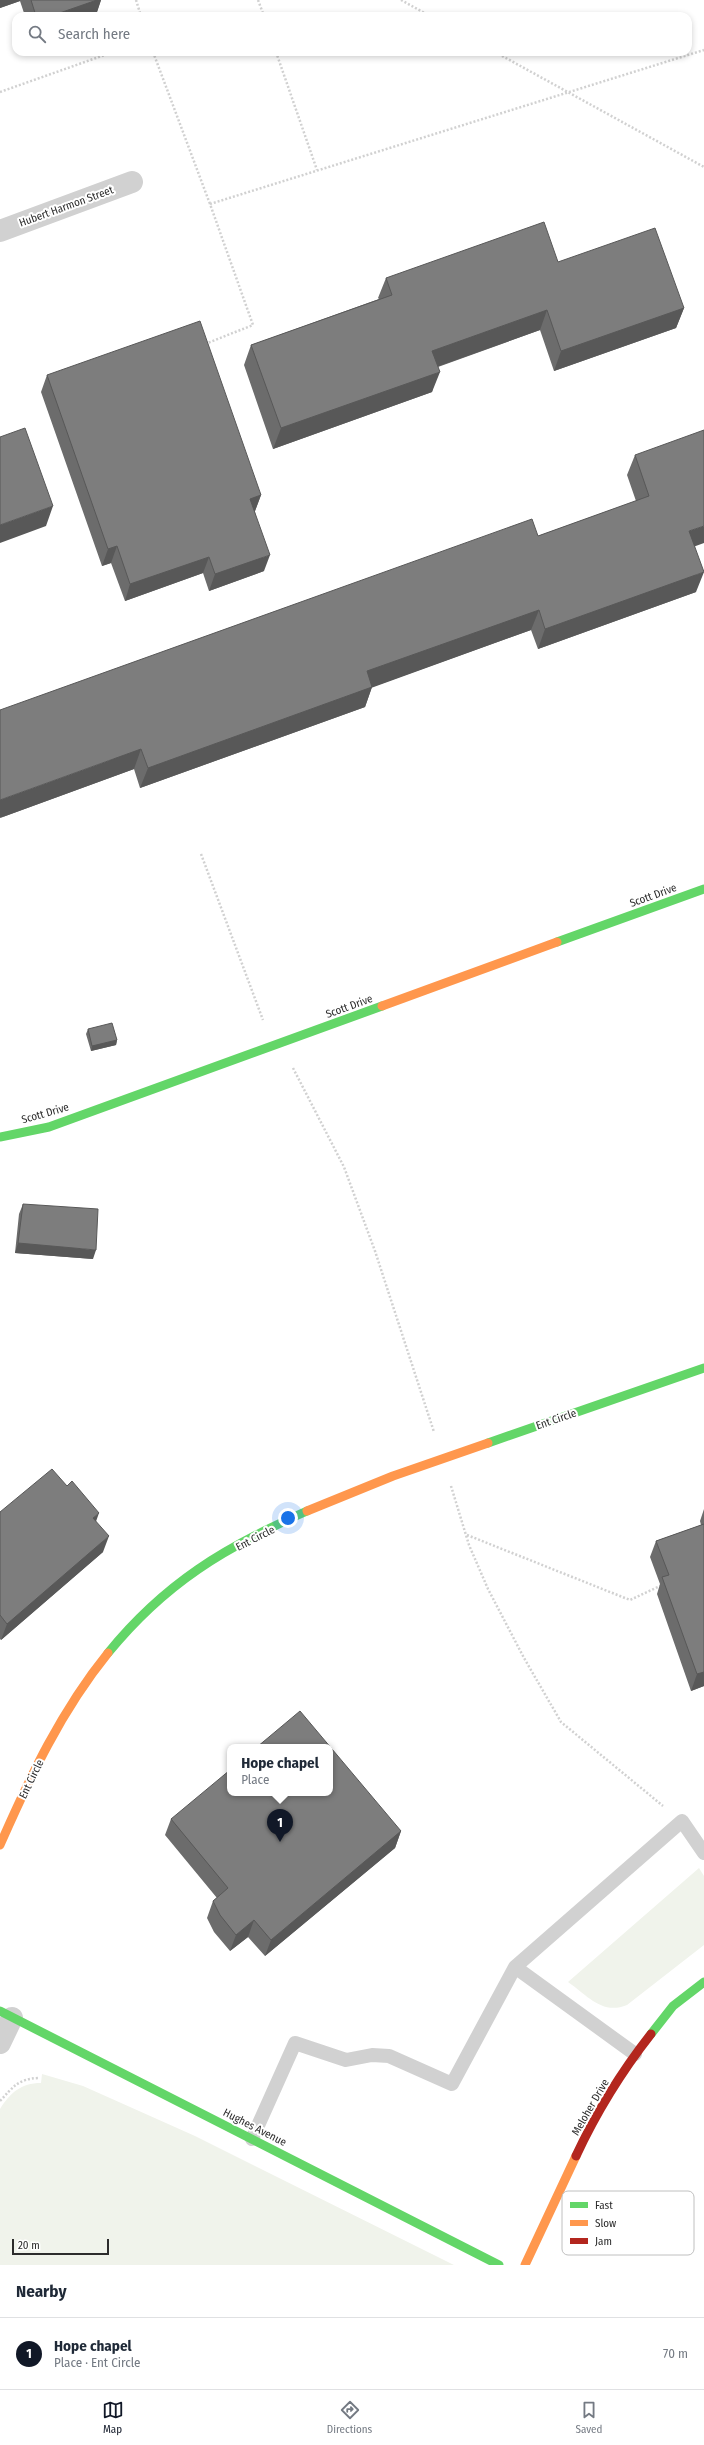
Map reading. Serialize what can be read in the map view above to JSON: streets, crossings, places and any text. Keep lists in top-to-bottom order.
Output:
{
  "streets": {
    "street": [
      "Hubert Harmon Street",
      "Scott Drive",
      "Ent Circle",
      "Meloher Drive",
      "Hughes Avenue"
    ]
  },
  "legend": ["Fast", "Slow", "Jam"],
  "scale_bar": "20 m",
  "page": {
    "search": "Search here",
    "popup": ["Hope chapel", "Place"],
    "pins": "1",
    "scale": "20 m",
    "heading": "Nearby",
    "list": [
      {
        "mark": "1",
        "name": "Hope chapel",
        "note": "Place · Ent Circle",
        "value": "70 m"
      }
    ],
    "nav": ["Map", "Directions", "Saved"]
  }
}
